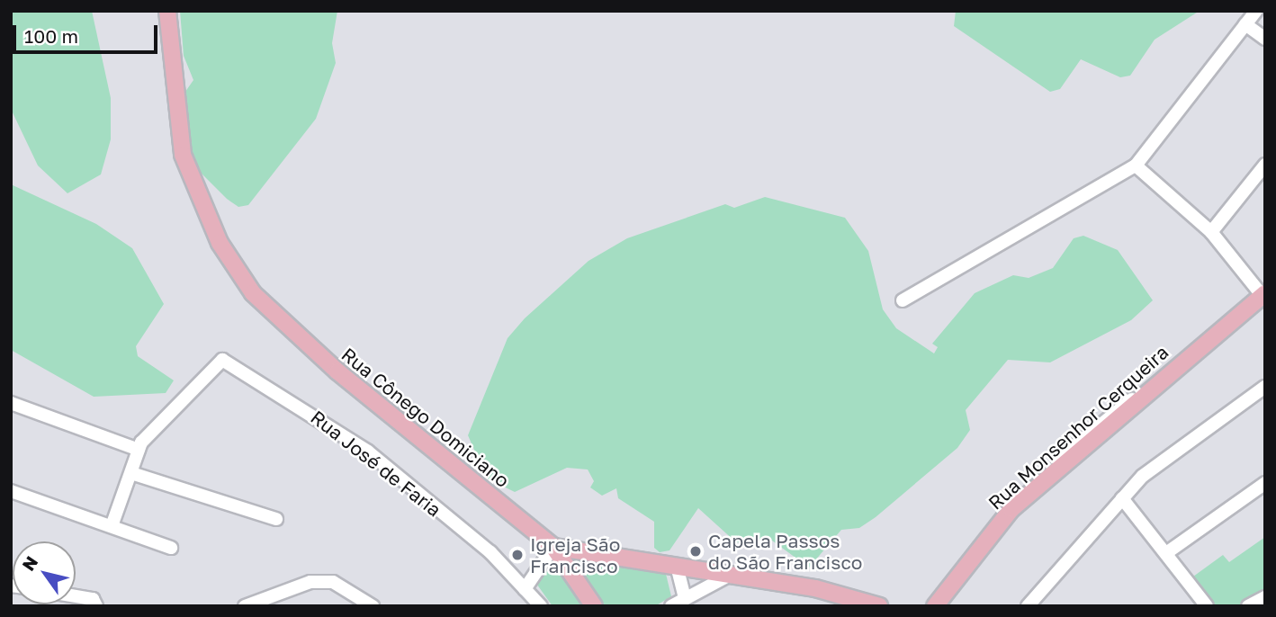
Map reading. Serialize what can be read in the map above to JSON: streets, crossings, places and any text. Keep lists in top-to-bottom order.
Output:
{
  "streets": {
    "main road": ["Rua Cônego Domiciano", "Rua Monsenhor Cerqueira"],
    "street": ["Rua José de Faria"]
  },
  "places": ["Capela Passos do São Francisco", "Igreja São Francisco"],
  "scale_bar": "100 m",
  "north": "top left"
}
